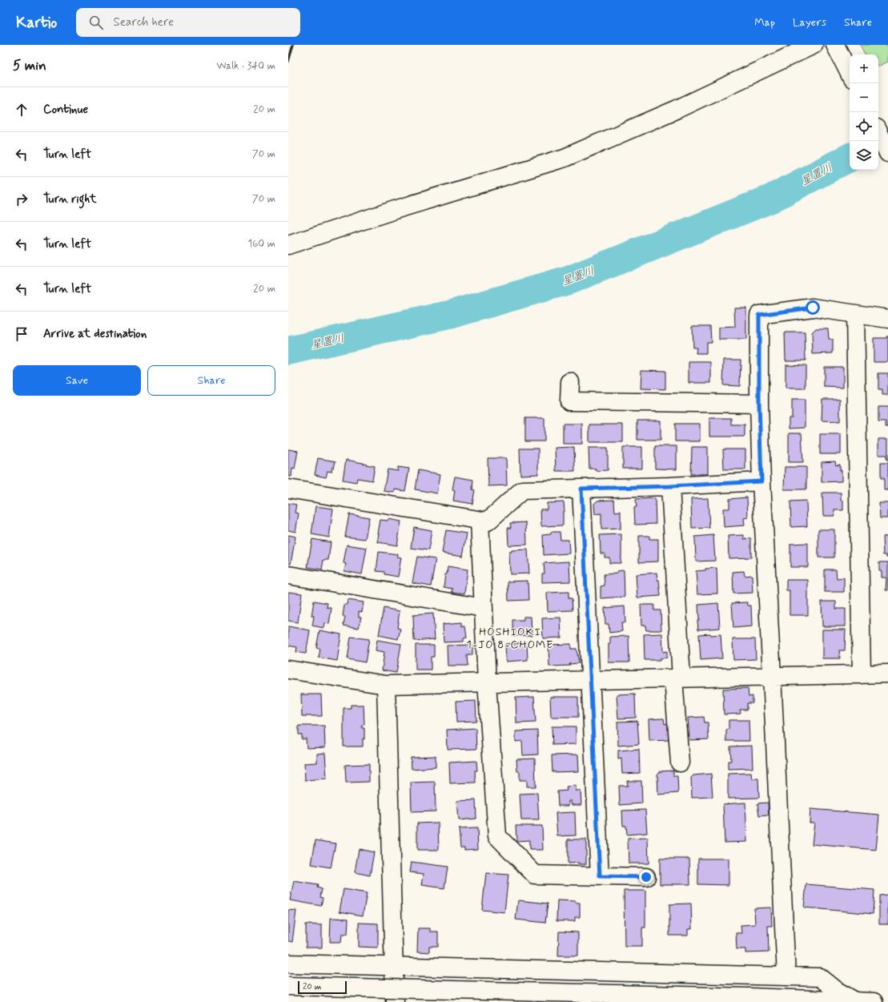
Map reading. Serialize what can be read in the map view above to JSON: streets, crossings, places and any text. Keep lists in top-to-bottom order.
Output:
{
  "districts": ["HOSHIOKI 1-JO 8-CHOME"],
  "water": ["星置川"],
  "scale_bar": "20 m",
  "page": {
    "header": "Kartio",
    "search": "Search here",
    "nav": ["Map", "Layers", "Share"],
    "heading": ["5 min", "Walk · 340 m"],
    "map_buttons": ["+", "−"],
    "list": [
      ["Continue", "20 m"],
      ["Turn left", "70 m"],
      ["Turn right", "70 m"],
      ["Turn left", "160 m"],
      ["Turn left", "20 m"],
      "Arrive at destination"
    ],
    "buttons": ["Save", "Share"],
    "scale": "20 m"
  }
}
